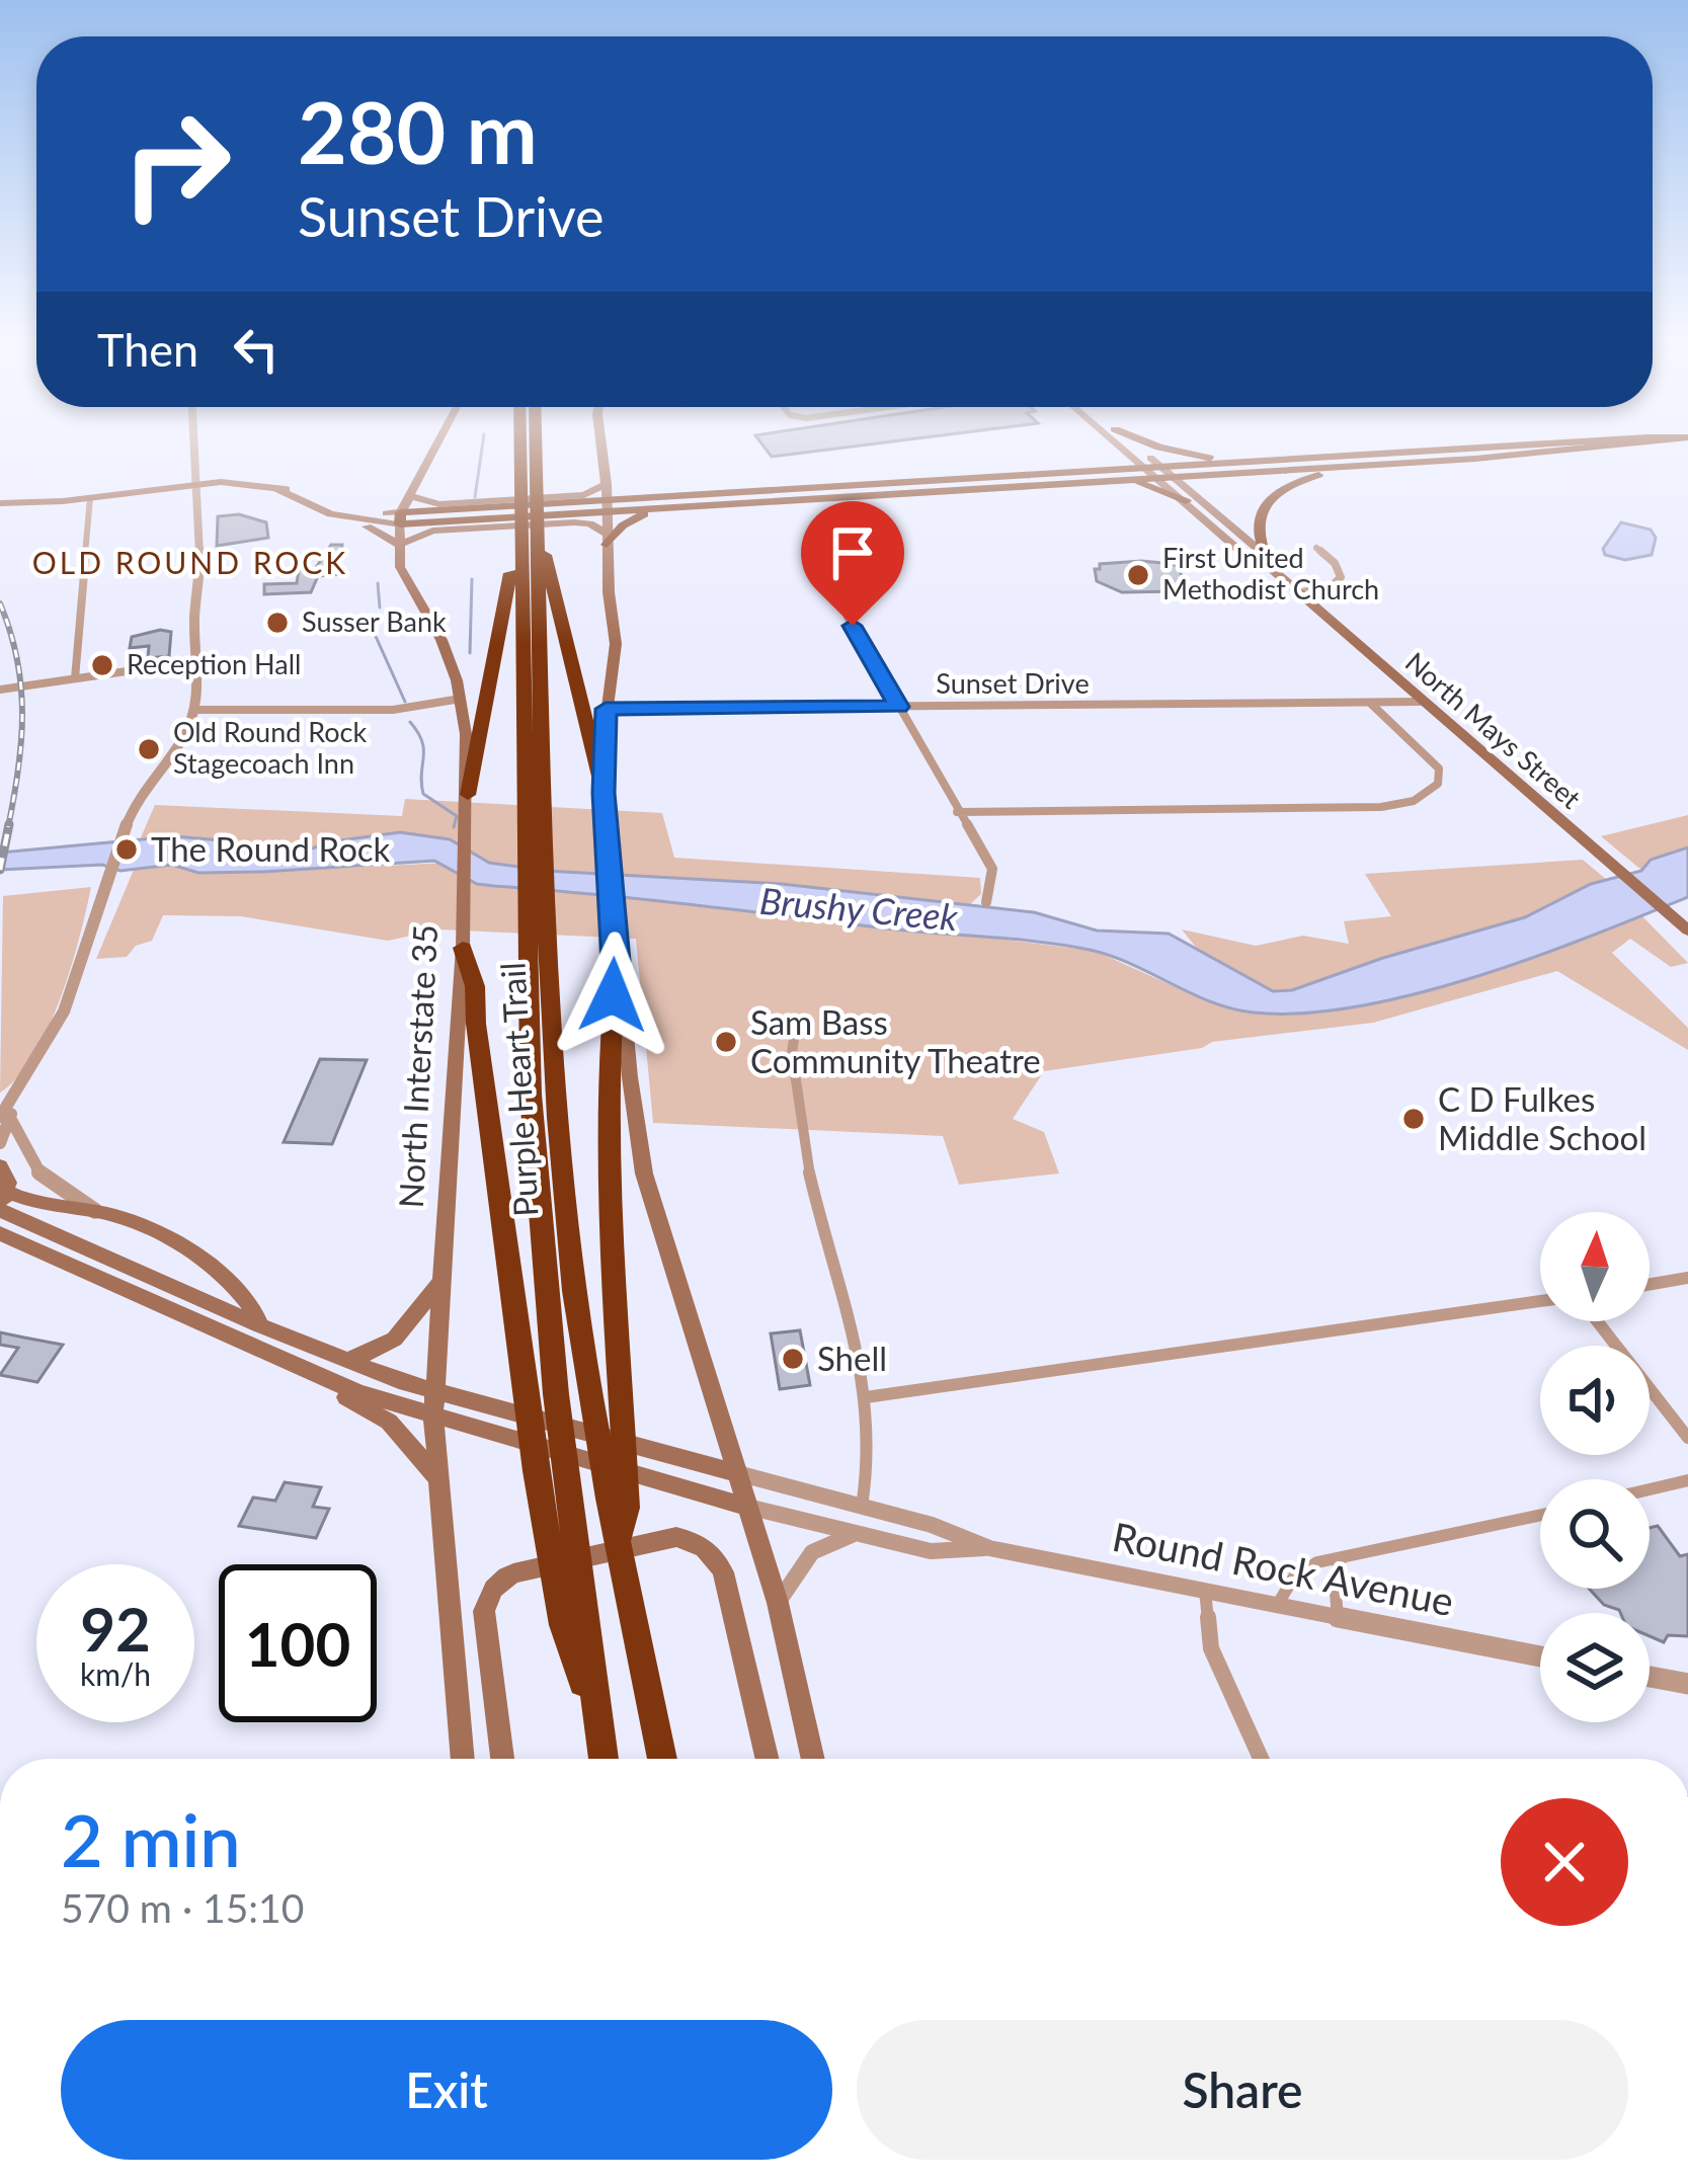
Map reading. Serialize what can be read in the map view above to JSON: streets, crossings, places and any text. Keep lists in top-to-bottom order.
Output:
{
  "streets": {
    "highway": ["Purple Heart Trail"],
    "main road": ["North Mays Street", "North Interstate 35", "Round Rock Avenue"],
    "street": ["Sunset Drive"]
  },
  "crossings": [
    ["Sunset Drive", "North Mays Street"],
    ["North Interstate 35", "Round Rock Avenue"]
  ],
  "districts": ["OLD ROUND ROCK"],
  "water": ["Brushy Creek"],
  "places": [
    "First United Methodist Church",
    "Susser Bank",
    "Reception Hall",
    "Old Round Rock Stagecoach Inn",
    "The Round Rock",
    "Sam Bass Community Theatre",
    "C D Fulkes Middle School",
    "Shell"
  ],
  "north": "top",
  "page": {
    "turn": ["280 m", "Sunset Drive"],
    "then": "Then",
    "speed": "92 km/h",
    "limit": "100",
    "heading": ["2 min", "570 m · 15:10"],
    "buttons": ["Exit", "Share"]
  }
}
